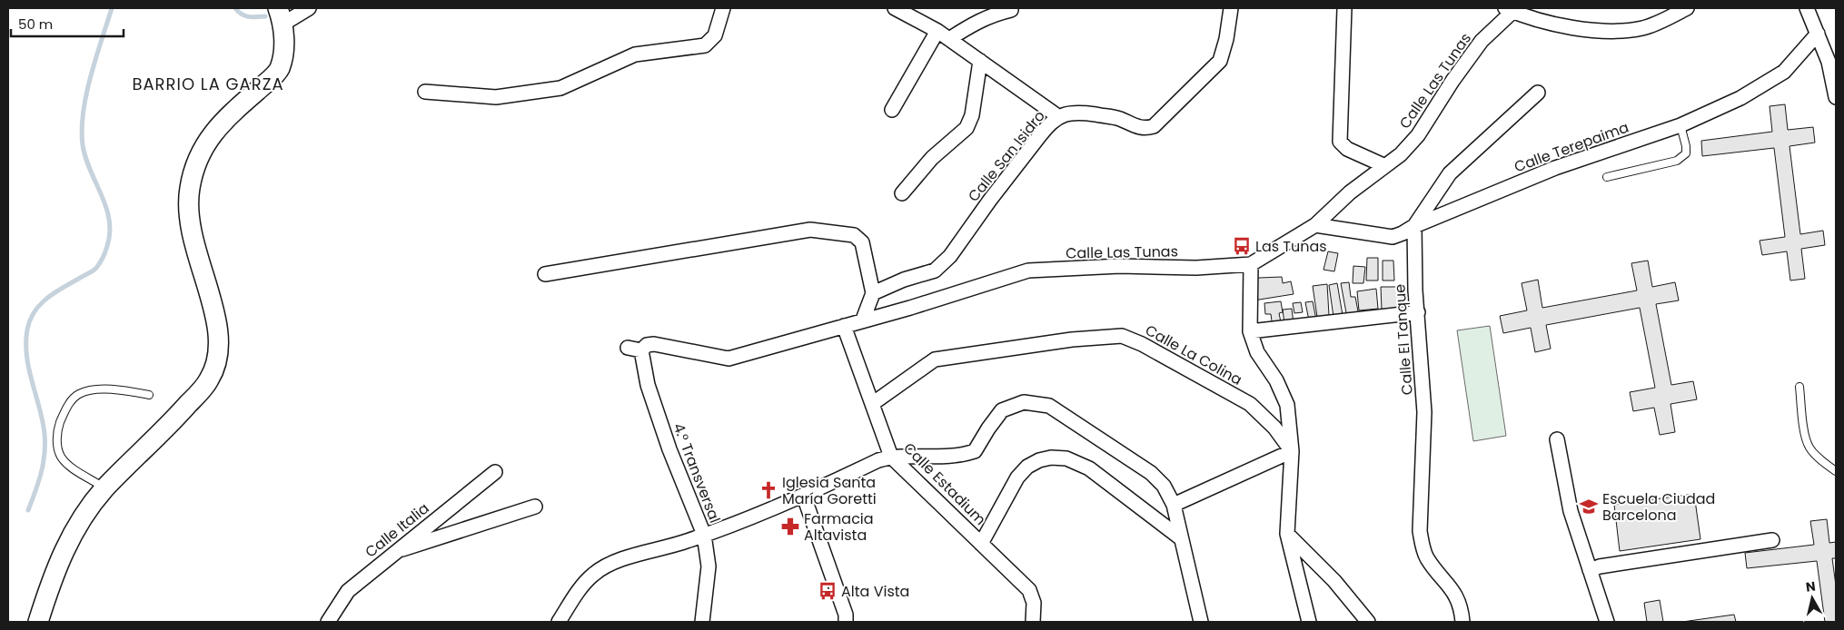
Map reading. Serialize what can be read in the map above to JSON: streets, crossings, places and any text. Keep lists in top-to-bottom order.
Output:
{
  "streets": {
    "street": [
      "Calle Las Tunas",
      "Calle Terepaima",
      "Calle San Isidro",
      "Calle El Tanque",
      "Calle La Colina",
      "4.° Transversal",
      "Calle Estadium",
      "Calle Italia"
    ]
  },
  "crossings": [
    ["Calle Las Tunas", "Calle Terepaima"],
    ["Calle Las Tunas", "4.° Transversal"],
    ["Calle Las Tunas", "Calle Estadium"],
    ["Calle Terepaima", "Calle El Tanque"],
    ["Calle La Colina", "Calle Estadium"]
  ],
  "districts": ["BARRIO LA GARZA"],
  "places": {
    "bus stop": ["Las Tunas", "Alta Vista"],
    "church": ["Iglesia Santa María Goretti"],
    "school or university": ["Escuela Ciudad Barcelona"],
    "pharmacy": ["Farmacia Altavista"]
  },
  "scale_bar": "50 m",
  "north": "top"
}
